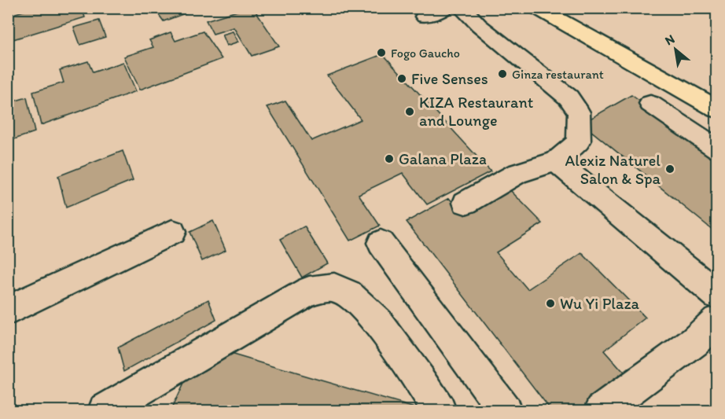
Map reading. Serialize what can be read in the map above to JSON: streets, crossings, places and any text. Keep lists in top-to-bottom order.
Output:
{
  "places": [
    "Fogo Gaucho",
    "Ginza restaurant",
    "Five Senses",
    "KIZA Restaurant and Lounge",
    "Galana Plaza",
    "Alexiz Naturel Salon & Spa",
    "Wu Yi Plaza"
  ],
  "north": "top left"
}
